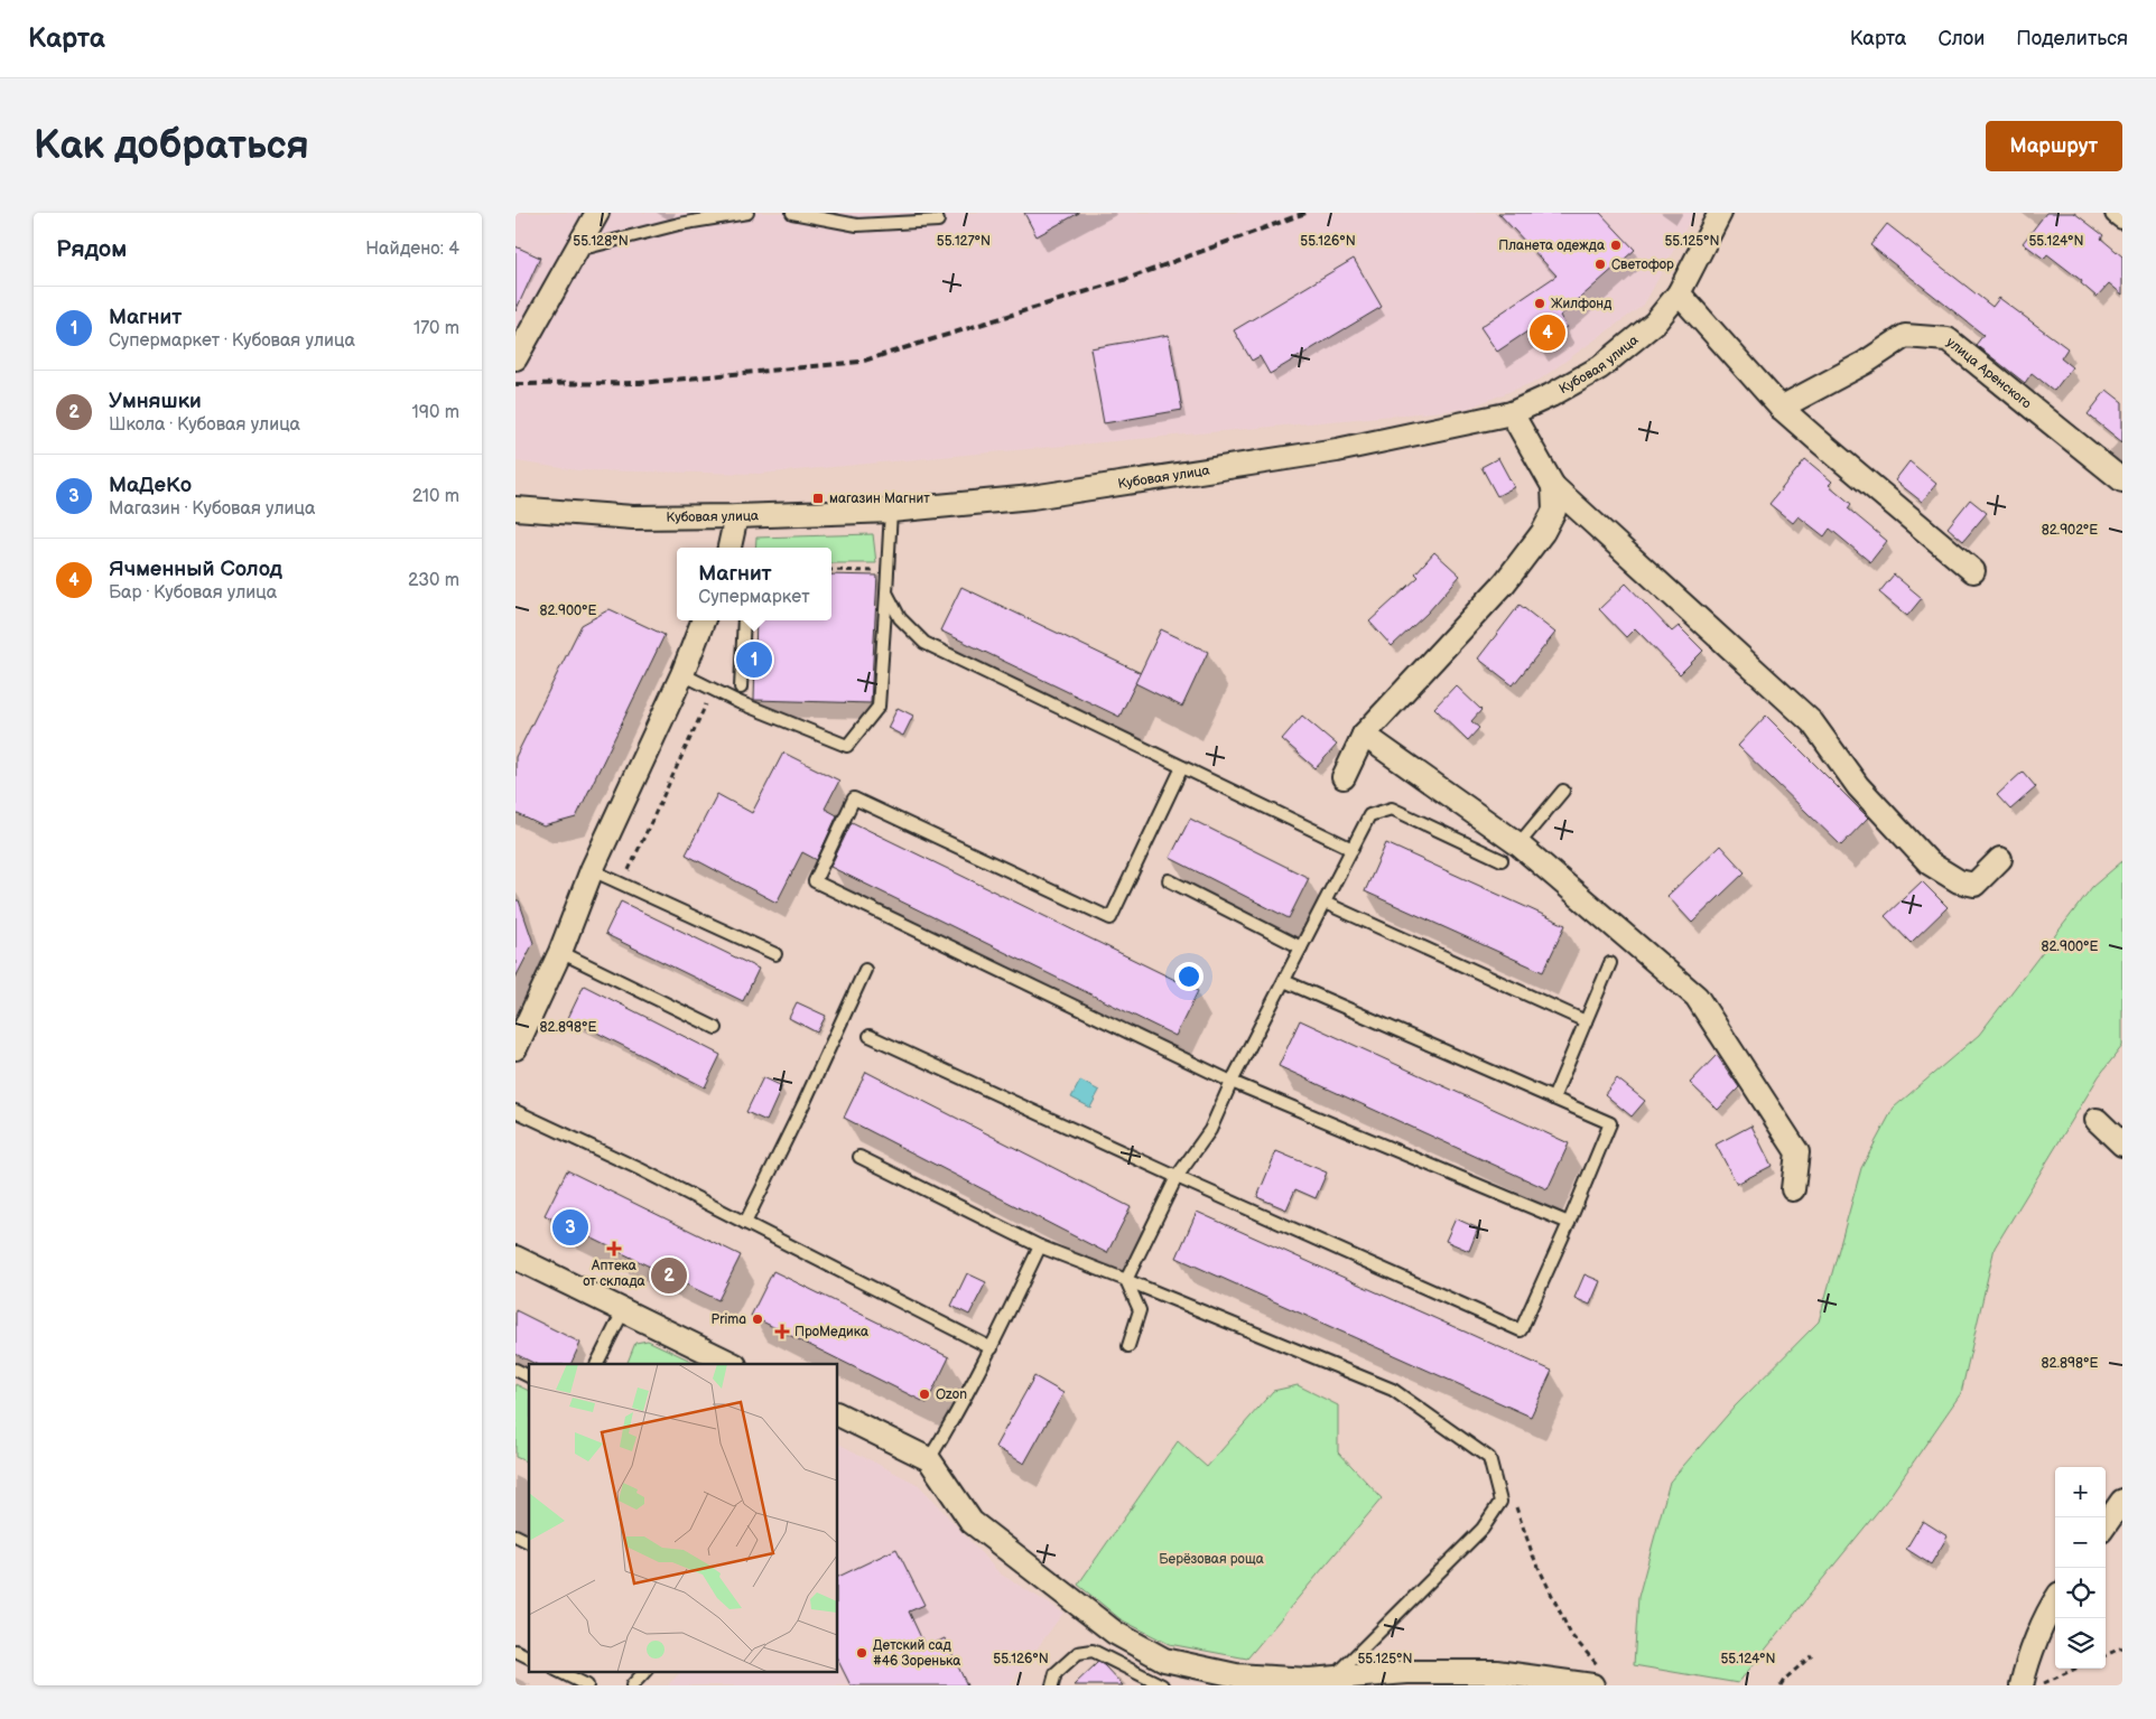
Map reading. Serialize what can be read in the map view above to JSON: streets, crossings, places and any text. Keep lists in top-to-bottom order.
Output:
{
  "streets": {
    "street": ["Кубовая улица", "улица Аренского"]
  },
  "parks": ["Берёзовая роща"],
  "places": {
    "other": [
      "Планета одежда",
      "Светофор",
      "Жилфонд",
      "Prima",
      "Ozon",
      "Детский сад #46 Зоренька"
    ],
    "transit": ["магазин Магнит"],
    "health": ["Аптека от склада", "ПроМедика"]
  },
  "page": {
    "header": "Карта",
    "nav": ["Карта", "Слои", "Поделиться"],
    "buttons": "Маршрут",
    "title": "Как добраться",
    "heading": ["Рядом", "Найдено: 4"],
    "list": [
      {
        "mark": "1",
        "name": "Магнит",
        "note": "Супермаркет · Кубовая улица",
        "value": "170 m"
      },
      {
        "mark": "2",
        "name": "Умняшки",
        "note": "Школа · Кубовая улица",
        "value": "190 m"
      },
      {
        "mark": "3",
        "name": "МаДеКо",
        "note": "Магазин · Кубовая улица",
        "value": "210 m"
      },
      {
        "mark": "4",
        "name": "Ячменный Солод",
        "note": "Бар · Кубовая улица",
        "value": "230 m"
      }
    ],
    "pins": [
      "4",
      "1",
      "3",
      "2"
    ],
    "popup": ["Магнит", "Супермаркет"],
    "map_buttons": ["+", "−"]
  },
  "coordinates": [
    "55.128°N",
    "55.127°N",
    "55.126°N",
    "55.125°N",
    "55.124°N",
    "82.902°E",
    "82.900°E",
    "82.898°E"
  ]
}
